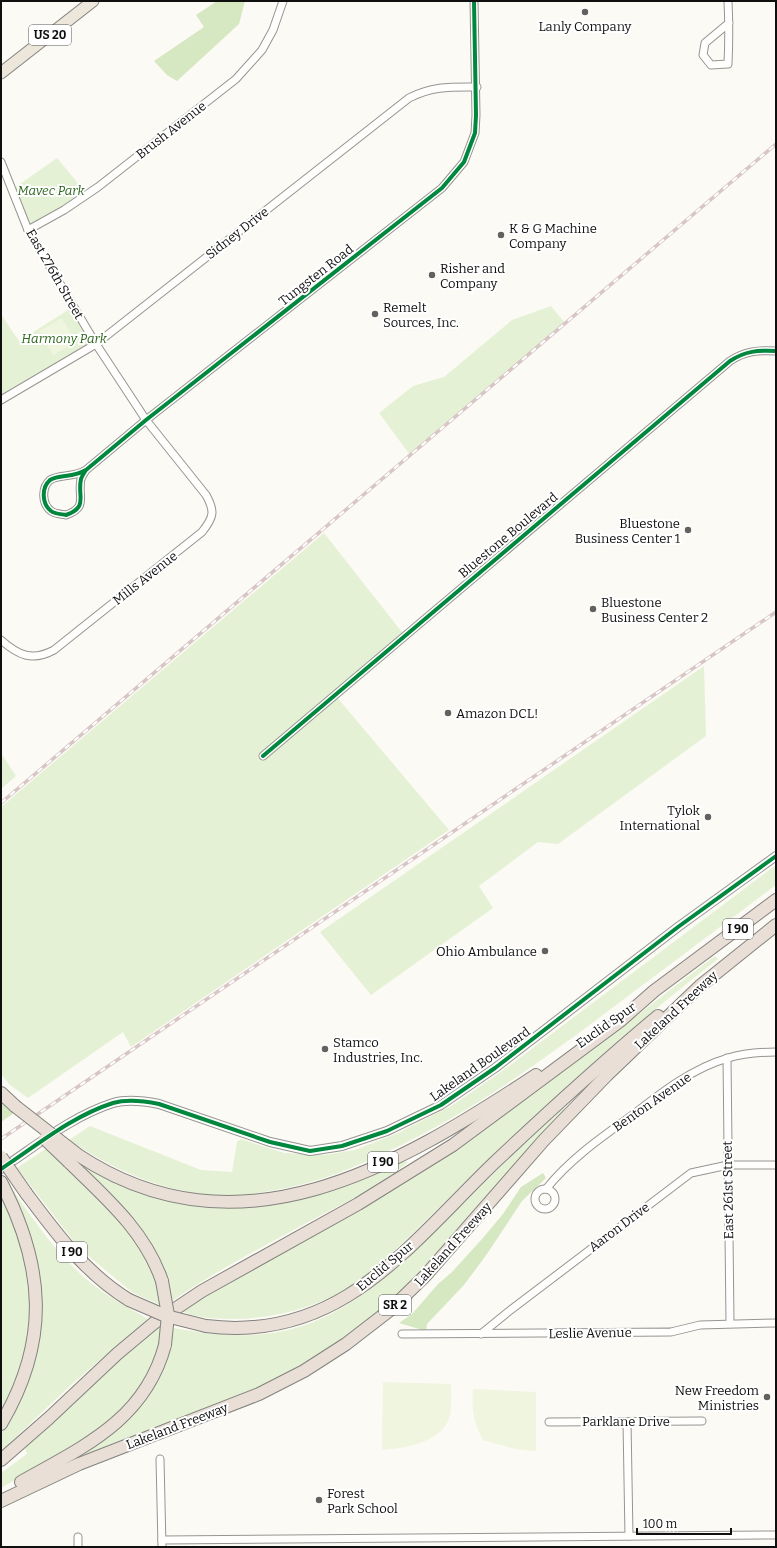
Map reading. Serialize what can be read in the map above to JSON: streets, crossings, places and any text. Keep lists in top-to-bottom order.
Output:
{
  "streets": {
    "highway": [
      "I 90",
      "Lakeland Freeway",
      "Euclid Spur",
      "SR 2"
    ],
    "main road": ["US 20"],
    "street": [
      "Brush Avenue",
      "Sidney Drive",
      "East 276th Street",
      "Tungsten Road",
      "Bluestone Boulevard",
      "Mills Avenue",
      "Lakeland Boulevard",
      "Benton Avenue",
      "East 261st Street",
      "Aaron Drive",
      "Leslie Avenue",
      "Parklane Drive"
    ]
  },
  "crossings": [
    ["Brush Avenue", "East 276th Street"],
    ["Sidney Drive", "East 276th Street"],
    ["Sidney Drive", "Tungsten Road"],
    ["East 276th Street", "Tungsten Road"],
    ["East 276th Street", "Mills Avenue"],
    ["Lakeland Freeway", "Euclid Spur"],
    ["Benton Avenue", "East 261st Street"],
    ["East 261st Street", "Aaron Drive"],
    ["East 261st Street", "Leslie Avenue"],
    ["Aaron Drive", "Leslie Avenue"]
  ],
  "parks": ["Mavec Park", "Harmony Park"],
  "places": [
    "Lanly Company",
    "K & G Machine Company",
    "Risher and Company",
    "Remelt Sources, Inc.",
    "Bluestone Business Center 1",
    "Bluestone Business Center 2",
    "Amazon DCL!",
    "Tylok International",
    "Ohio Ambulance",
    "Stamco Industries, Inc.",
    "New Freedom Ministries",
    "Forest Park School"
  ],
  "scale_bar": "100 m"
}
